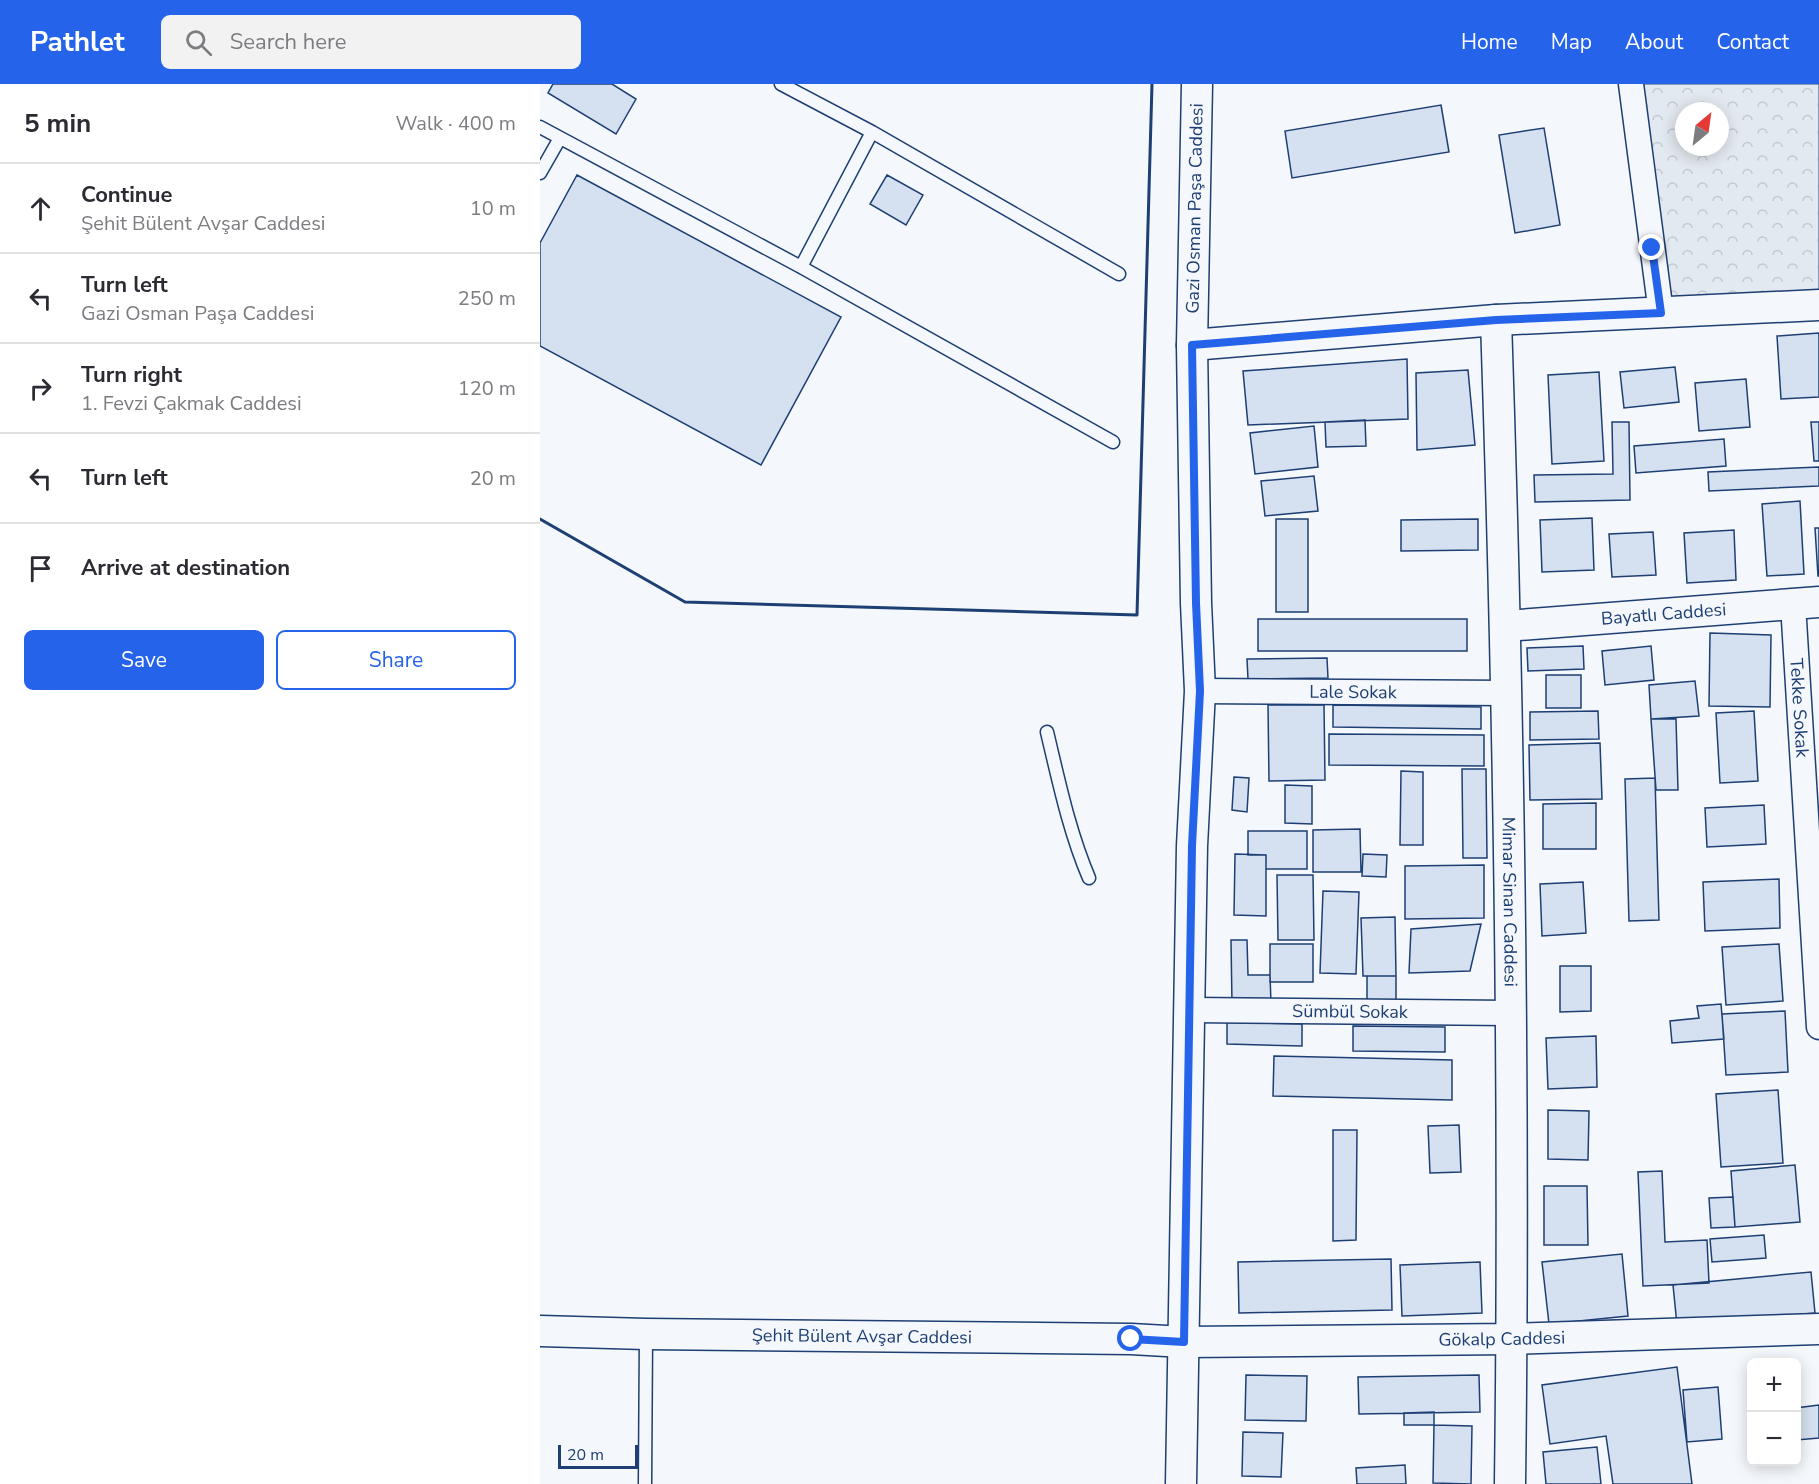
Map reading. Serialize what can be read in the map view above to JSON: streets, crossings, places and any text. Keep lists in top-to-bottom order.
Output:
{
  "streets": {
    "street": [
      "Gazi Osman Paşa Caddesi",
      "Bayatlı Caddesi",
      "Lale Sokak",
      "Tekke Sokak",
      "Mimar Sinan Caddesi",
      "Sümbül Sokak",
      "Şehit Bülent Avşar Caddesi",
      "Gökalp Caddesi"
    ]
  },
  "crossings": [
    ["Gazi Osman Paşa Caddesi", "Lale Sokak"],
    ["Gazi Osman Paşa Caddesi", "Sümbül Sokak"],
    ["Gazi Osman Paşa Caddesi", "Şehit Bülent Avşar Caddesi"],
    ["Gazi Osman Paşa Caddesi", "Gökalp Caddesi"],
    ["Bayatlı Caddesi", "Tekke Sokak"],
    ["Bayatlı Caddesi", "Mimar Sinan Caddesi"],
    ["Lale Sokak", "Mimar Sinan Caddesi"],
    ["Mimar Sinan Caddesi", "Sümbül Sokak"],
    ["Mimar Sinan Caddesi", "Gökalp Caddesi"],
    ["Şehit Bülent Avşar Caddesi", "Gökalp Caddesi"]
  ],
  "scale_bar": "20 m",
  "north": "top right",
  "page": {
    "header": "Pathlet",
    "search": "Search here",
    "nav": [
      "Home",
      "Map",
      "About",
      "Contact"
    ],
    "heading": ["5 min", "Walk · 400 m"],
    "list": [
      ["Continue", "Şehit Bülent Avşar Caddesi", "10 m"],
      ["Turn left", "Gazi Osman Paşa Caddesi", "250 m"],
      ["Turn right", "1. Fevzi Çakmak Caddesi", "120 m"],
      ["Turn left", "20 m"],
      "Arrive at destination"
    ],
    "buttons": ["Save", "Share"],
    "map_buttons": ["+", "−"],
    "scale": "20 m"
  }
}
